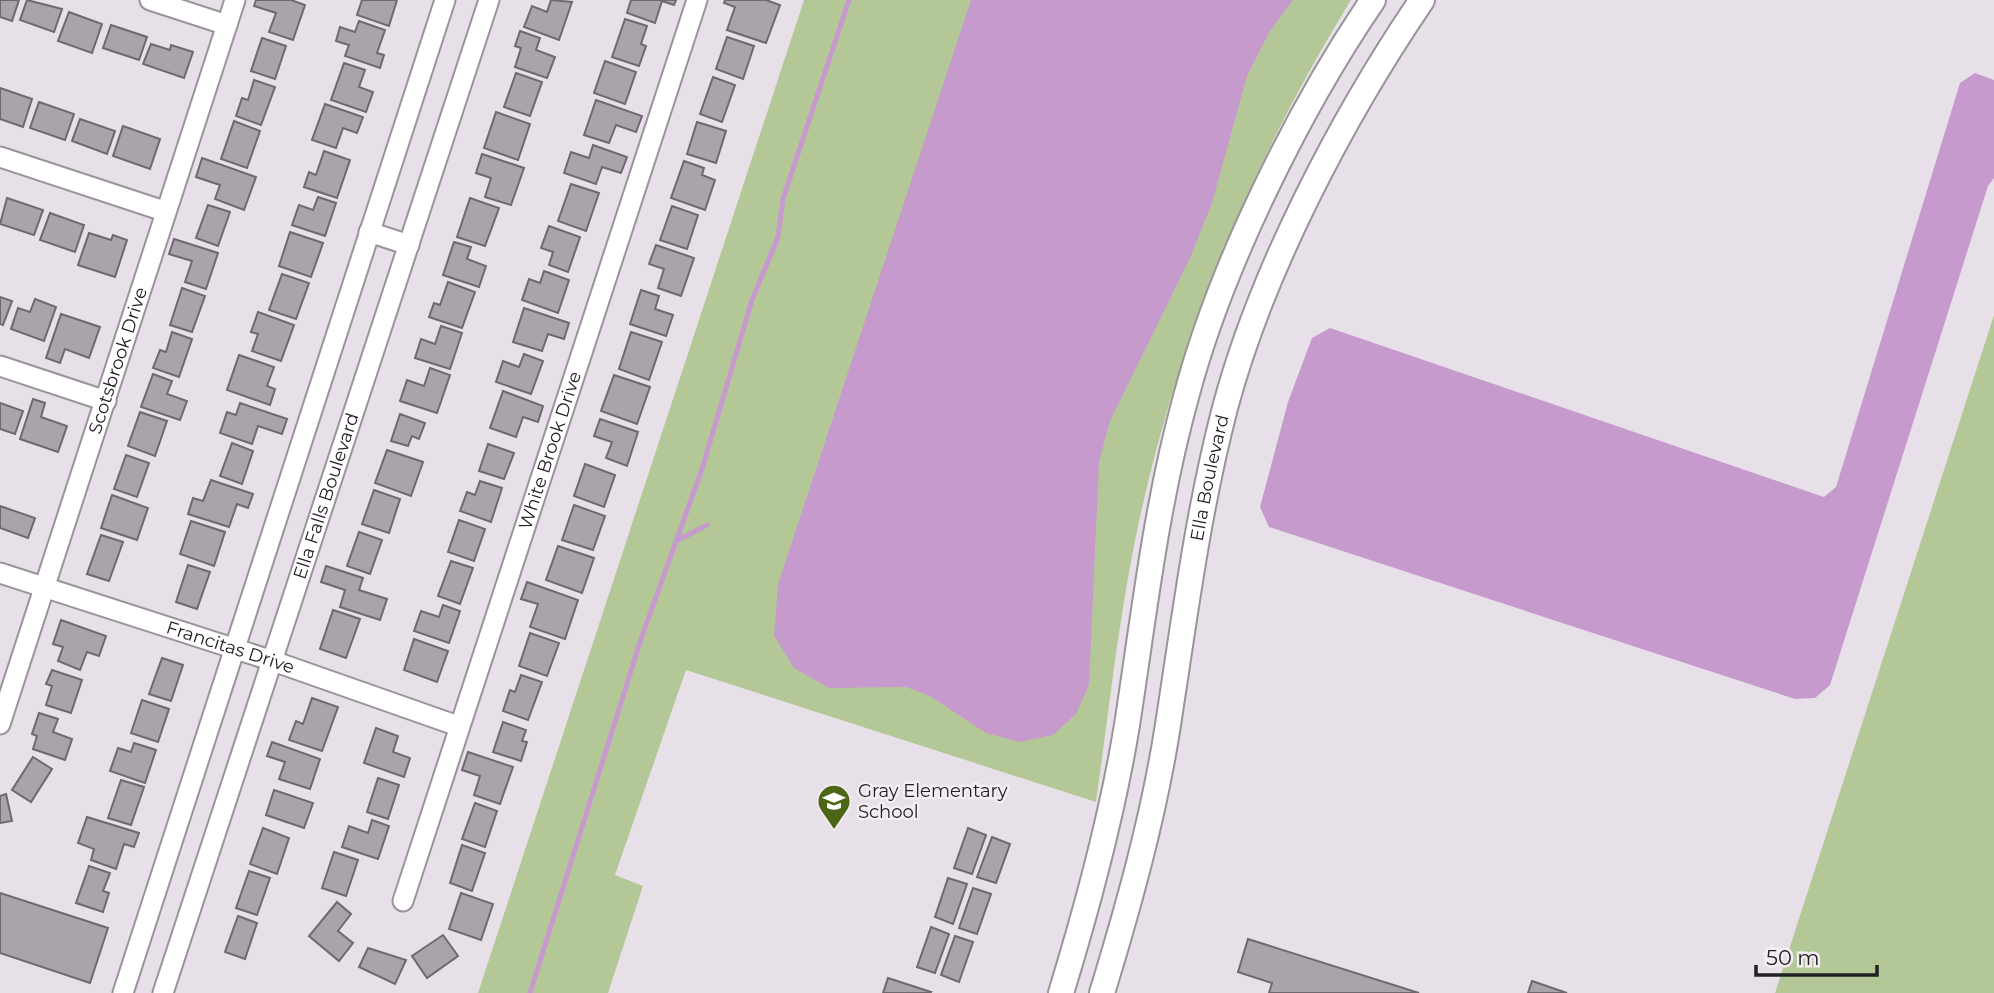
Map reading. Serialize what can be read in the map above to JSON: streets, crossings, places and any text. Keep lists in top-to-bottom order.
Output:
{
  "streets": {
    "main road": ["Ella Boulevard"],
    "street": [
      "Scotsbrook Drive",
      "White Brook Drive",
      "Ella Falls Boulevard",
      "Francitas Drive"
    ]
  },
  "crossings": [
    ["Scotsbrook Drive", "Francitas Drive"],
    ["White Brook Drive", "Francitas Drive"],
    ["Ella Falls Boulevard", "Francitas Drive"]
  ],
  "places": {
    "school or university": ["Gray Elementary School"]
  },
  "scale_bar": "50 m"
}
